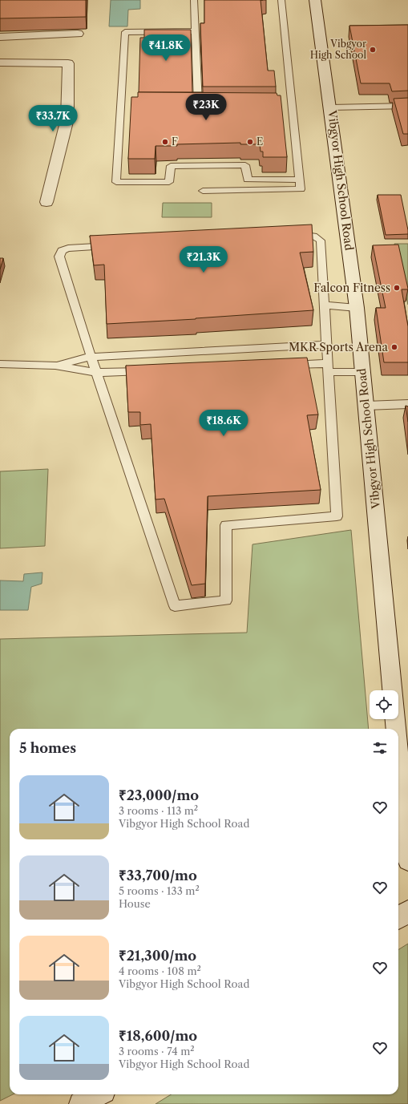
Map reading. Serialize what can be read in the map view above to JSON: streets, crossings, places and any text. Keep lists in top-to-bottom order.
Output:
{
  "streets": {
    "street": ["Vibgyor High School Road"]
  },
  "places": [
    "Vibgyor High School",
    "F",
    "E",
    "Falcon Fitness",
    "MKR Sports Arena"
  ],
  "page": {
    "price": [
      "₹41.8K",
      "₹23K",
      "₹33.7K",
      "₹21.3K",
      "₹18.6K"
    ],
    "heading": "5 homes",
    "list": [
      {
        "name": "₹23,000/mo",
        "note": "3 rooms · 113 m² · Vibgyor High School Road"
      },
      {
        "name": "₹33,700/mo",
        "note": "5 rooms · 133 m² · House"
      },
      {
        "name": "₹21,300/mo",
        "note": "4 rooms · 108 m² · Vibgyor High School Road"
      },
      {
        "name": "₹18,600/mo",
        "note": "3 rooms · 74 m² · Vibgyor High School Road"
      }
    ]
  }
}
